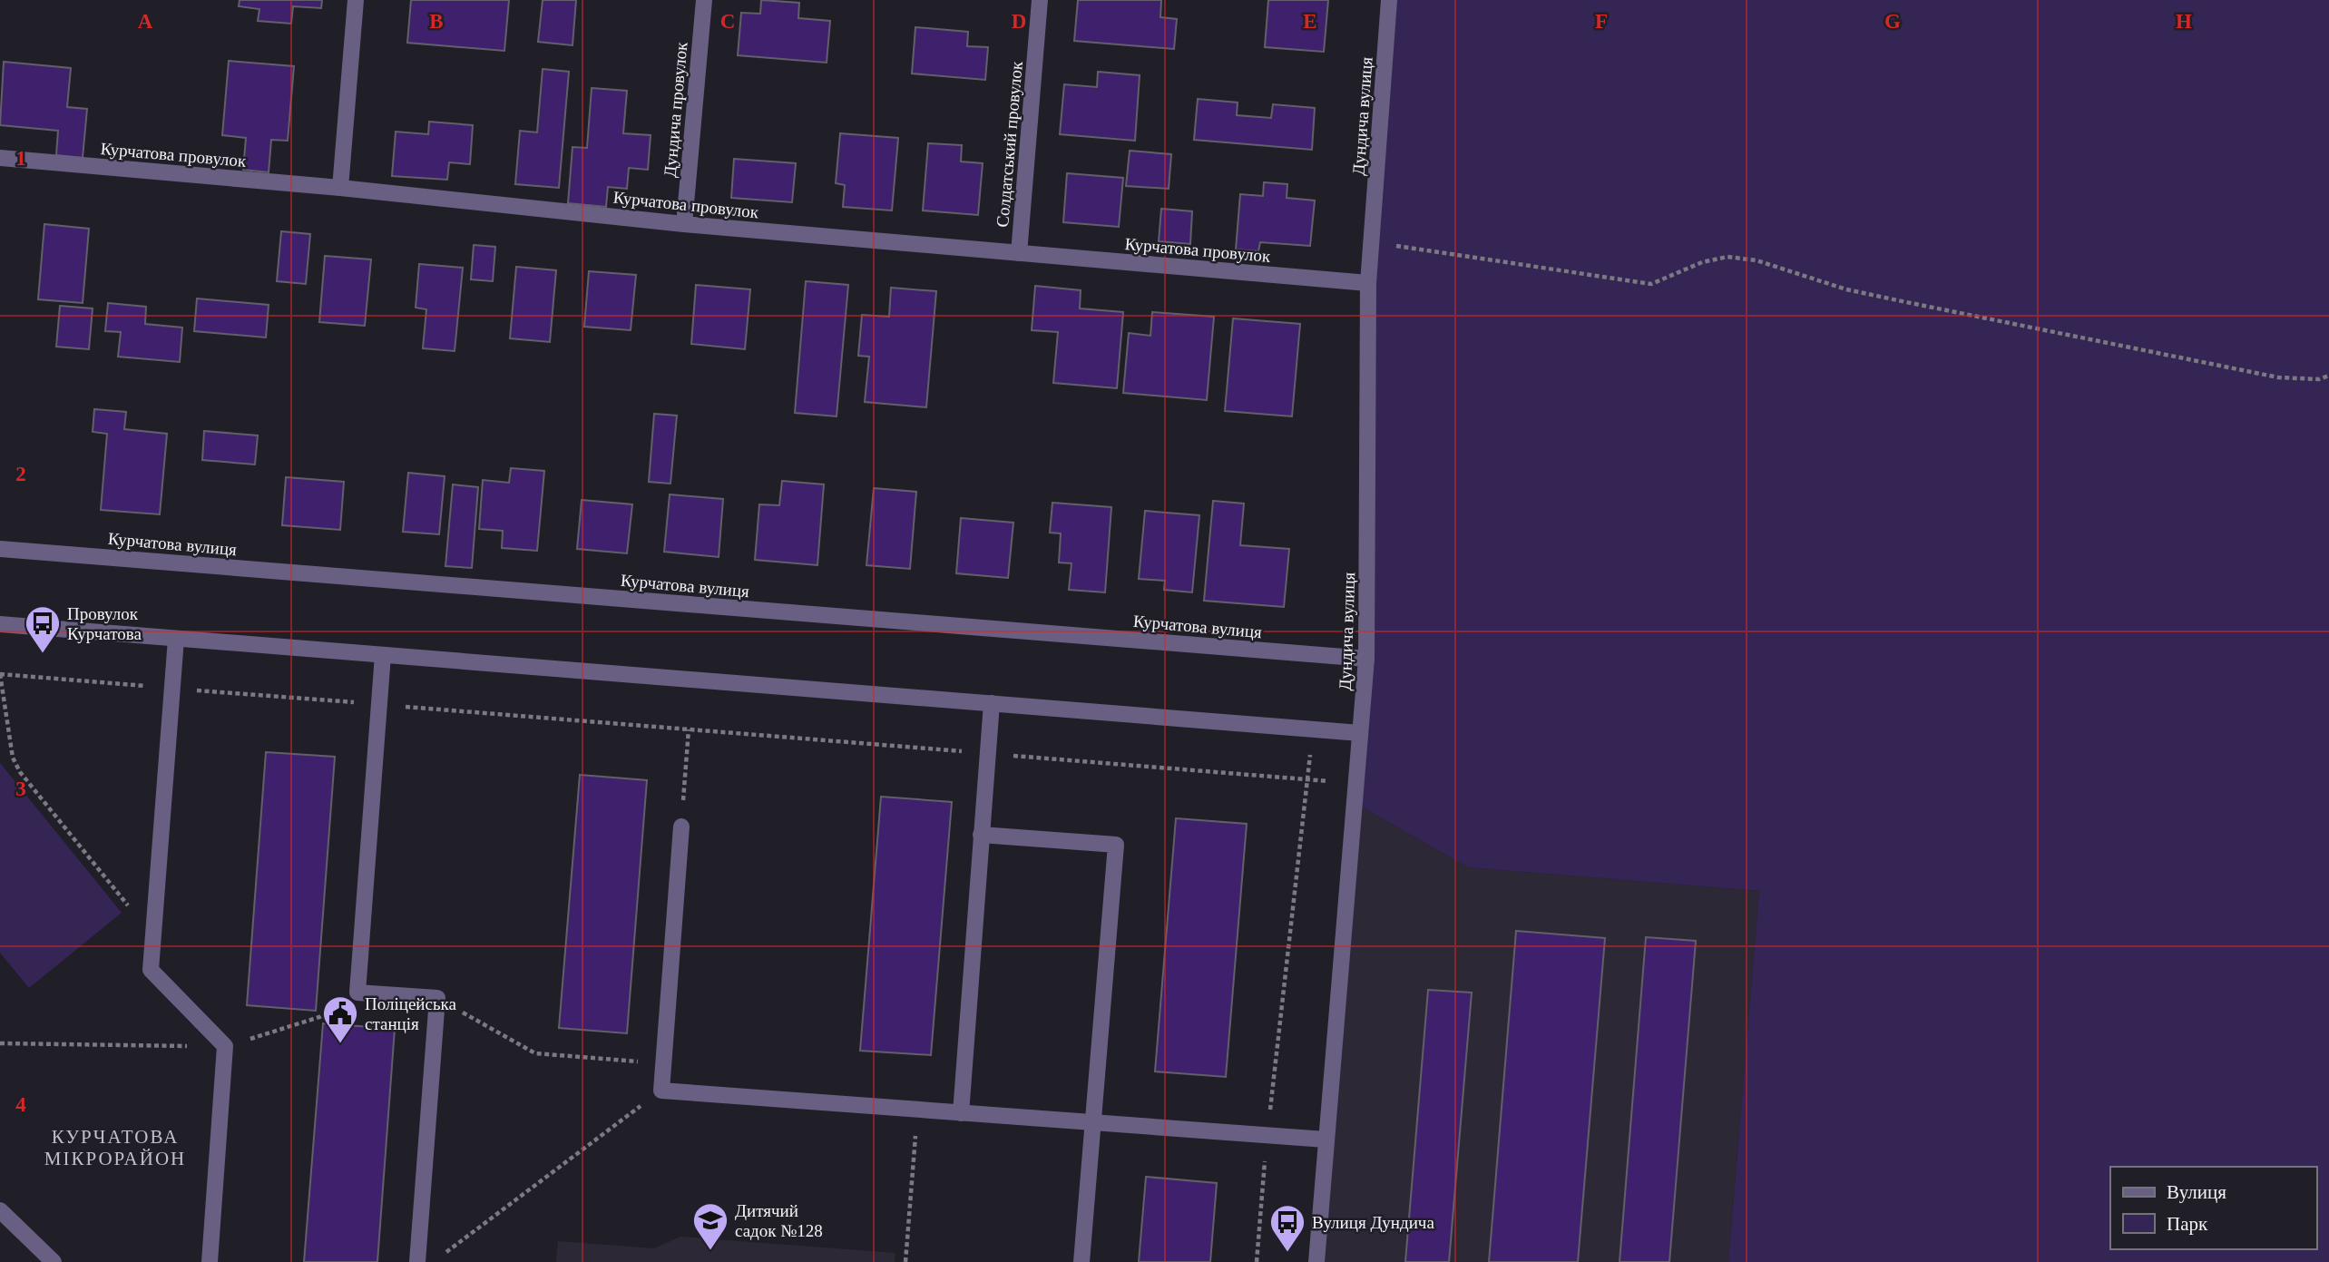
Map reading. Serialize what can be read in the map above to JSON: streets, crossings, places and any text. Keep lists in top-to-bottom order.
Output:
{
  "streets": {
    "street": [
      "Дундича провулок",
      "Дундича вулиця",
      "Солдатський провулок",
      "Курчатова провулок",
      "Курчатова вулиця"
    ]
  },
  "crossings": [
    ["Дундича провулок", "Курчатова провулок"],
    ["Дундича вулиця", "Курчатова провулок"],
    ["Дундича вулиця", "Курчатова вулиця"],
    ["Солдатський провулок", "Курчатова провулок"]
  ],
  "districts": ["КУРЧАТОВА МІКРОРАЙОН"],
  "places": {
    "bus stop": ["Провулок Курчатова", "Вулиця Дундича"],
    "public building": ["Поліцейська станція"],
    "school or university": ["Дитячий садок №128"]
  },
  "legend": ["Вулиця", "Парк"],
  "grid": {
    "columns": [
      "A",
      "B",
      "C",
      "D",
      "E",
      "F",
      "G",
      "H"
    ],
    "rows": [
      "1",
      "2",
      "3",
      "4"
    ]
  }
}
